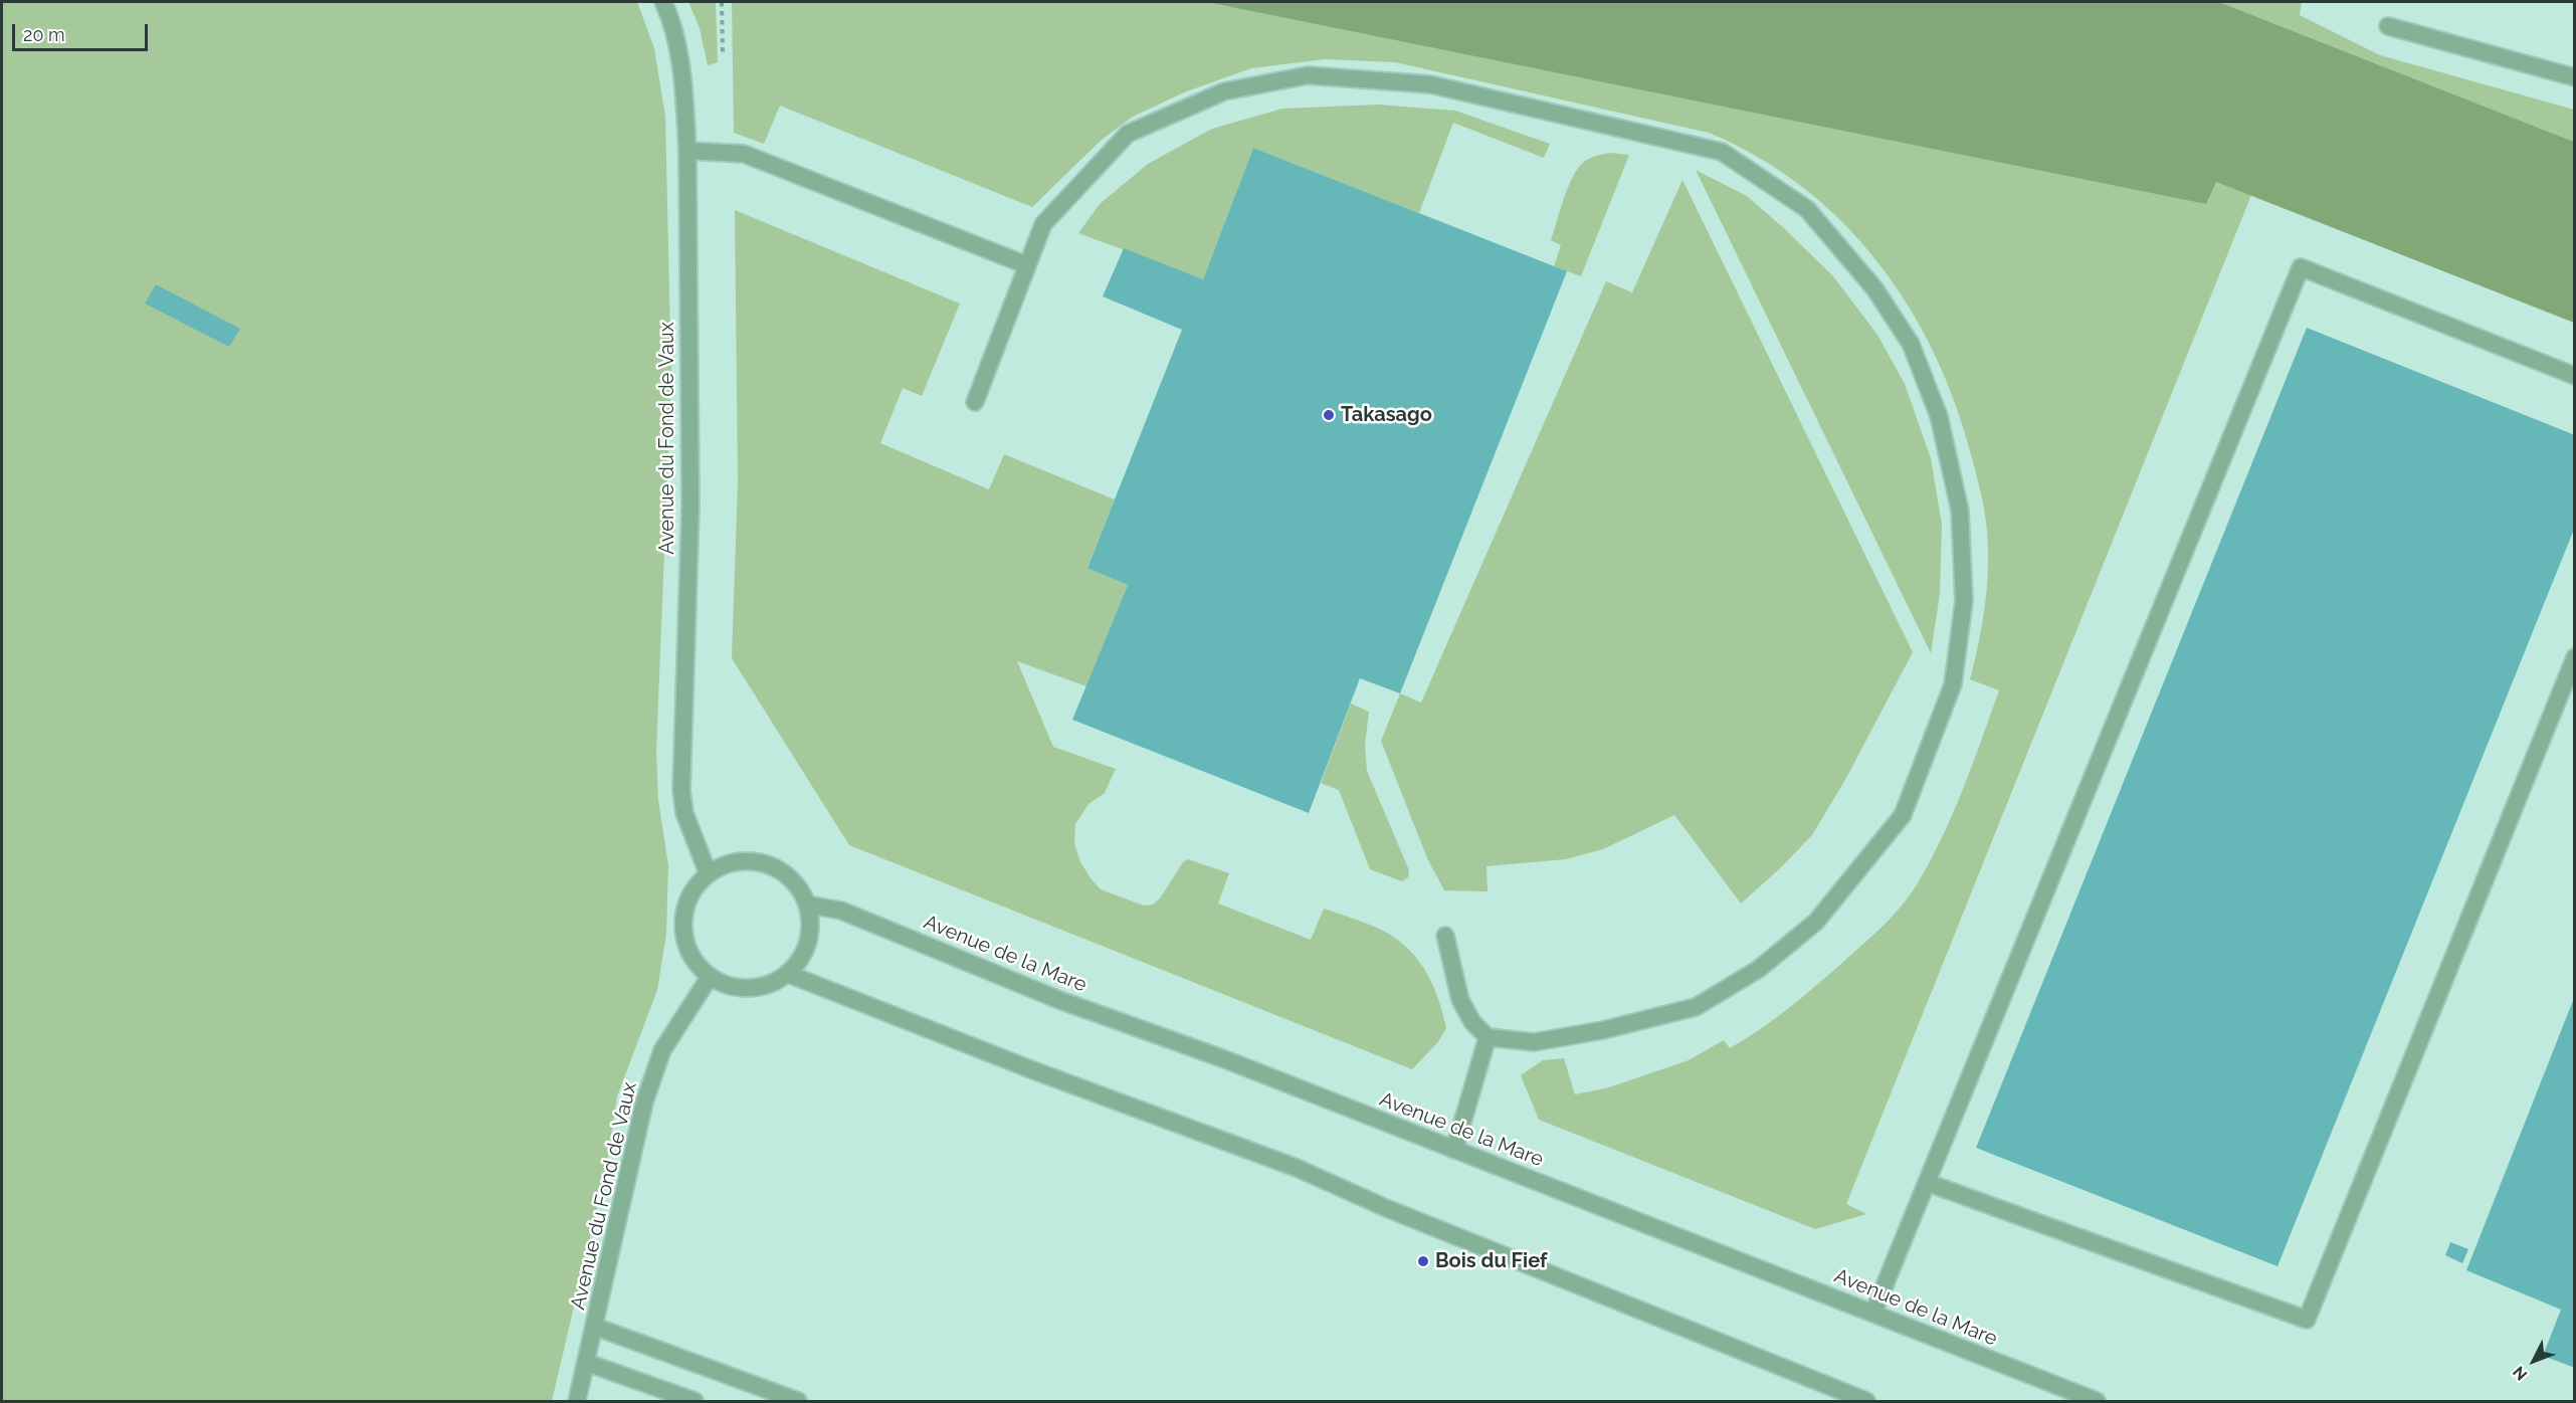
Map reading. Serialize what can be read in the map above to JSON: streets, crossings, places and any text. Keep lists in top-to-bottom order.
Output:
{
  "streets": {
    "street": ["Avenue du Fond de Vaux", "Avenue de la Mare"]
  },
  "crossings": [
    ["Avenue du Fond de Vaux", "Avenue de la Mare"]
  ],
  "places": ["Takasago", "Bois du Fief"],
  "scale_bar": "20 m",
  "north": "bottom left"
}
